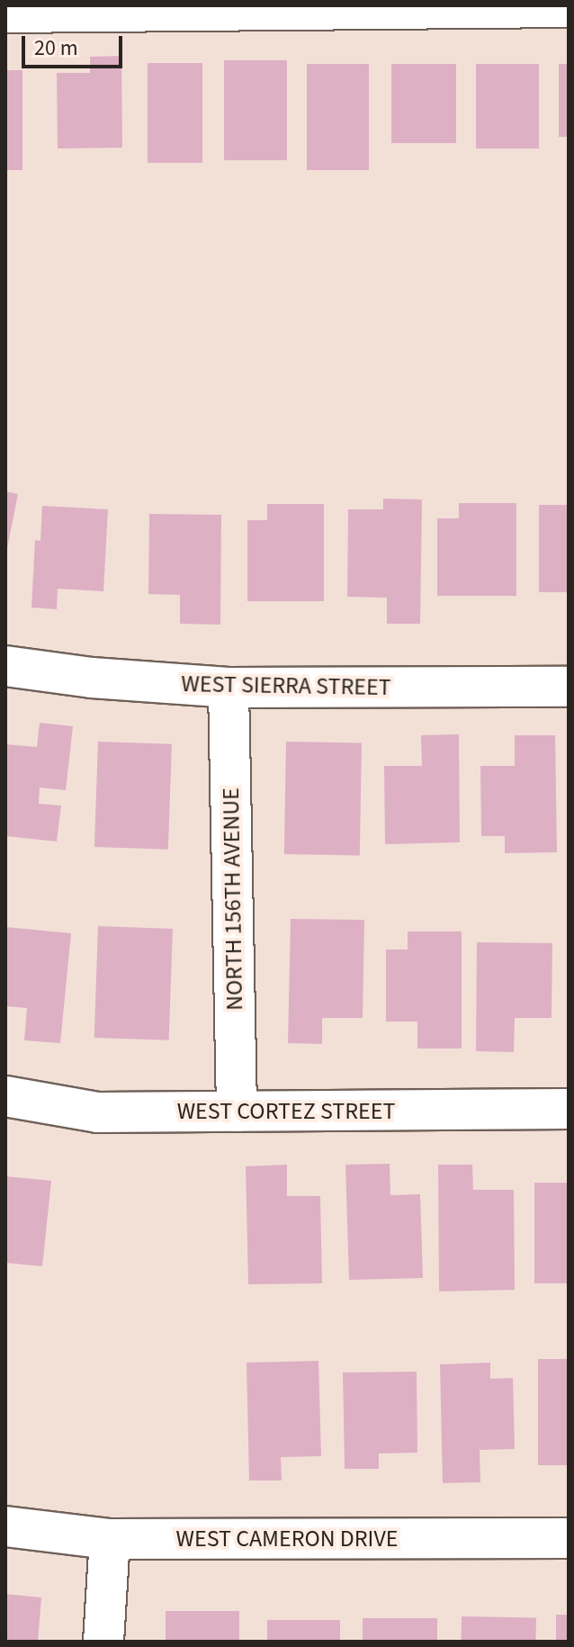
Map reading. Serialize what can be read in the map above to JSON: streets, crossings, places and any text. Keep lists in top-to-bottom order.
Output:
{
  "streets": {
    "street": [
      "WEST SIERRA STREET",
      "NORTH 156TH AVENUE",
      "WEST CORTEZ STREET",
      "WEST CAMERON DRIVE"
    ]
  },
  "crossings": [
    ["WEST SIERRA STREET", "NORTH 156TH AVENUE"],
    ["NORTH 156TH AVENUE", "WEST CORTEZ STREET"]
  ],
  "scale_bar": "20 m"
}
